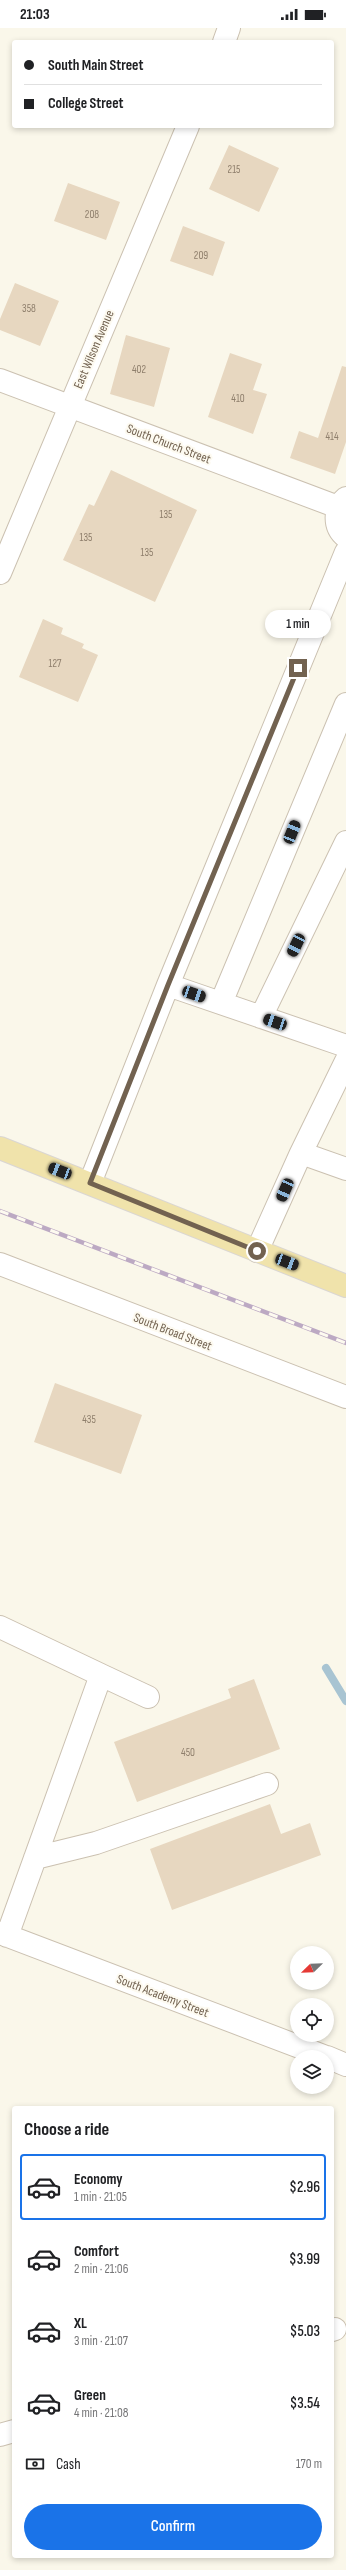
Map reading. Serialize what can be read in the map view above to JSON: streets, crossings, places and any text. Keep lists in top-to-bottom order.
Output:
{
  "streets": {
    "street": [
      "East Wilson Avenue",
      "South Church Street",
      "South Broad Street",
      "South Academy Street"
    ]
  },
  "crossings": [
    ["East Wilson Avenue", "South Church Street"]
  ],
  "house_numbers": [
    "215",
    "208",
    "209",
    "358",
    "402",
    "410",
    "414",
    "135",
    "135",
    "135",
    "127",
    "435",
    "450"
  ],
  "north": "bottom left",
  "page": {
    "status": "21:03",
    "banner": ["South Main Street", "College Street"],
    "bubble": "1 min",
    "heading": "Choose a ride",
    "list": [
      {
        "name": "Economy",
        "note": "1 min · 21:05",
        "value": "$2.96"
      },
      {
        "name": "Comfort",
        "note": "2 min · 21:06",
        "value": "$3.99"
      },
      {
        "name": "XL",
        "note": "3 min · 21:07",
        "value": "$5.03"
      },
      {
        "name": "Green",
        "note": "4 min · 21:08",
        "value": "$3.54"
      }
    ],
    "pay": ["Cash", "170 m"],
    "buttons": "Confirm"
  }
}
